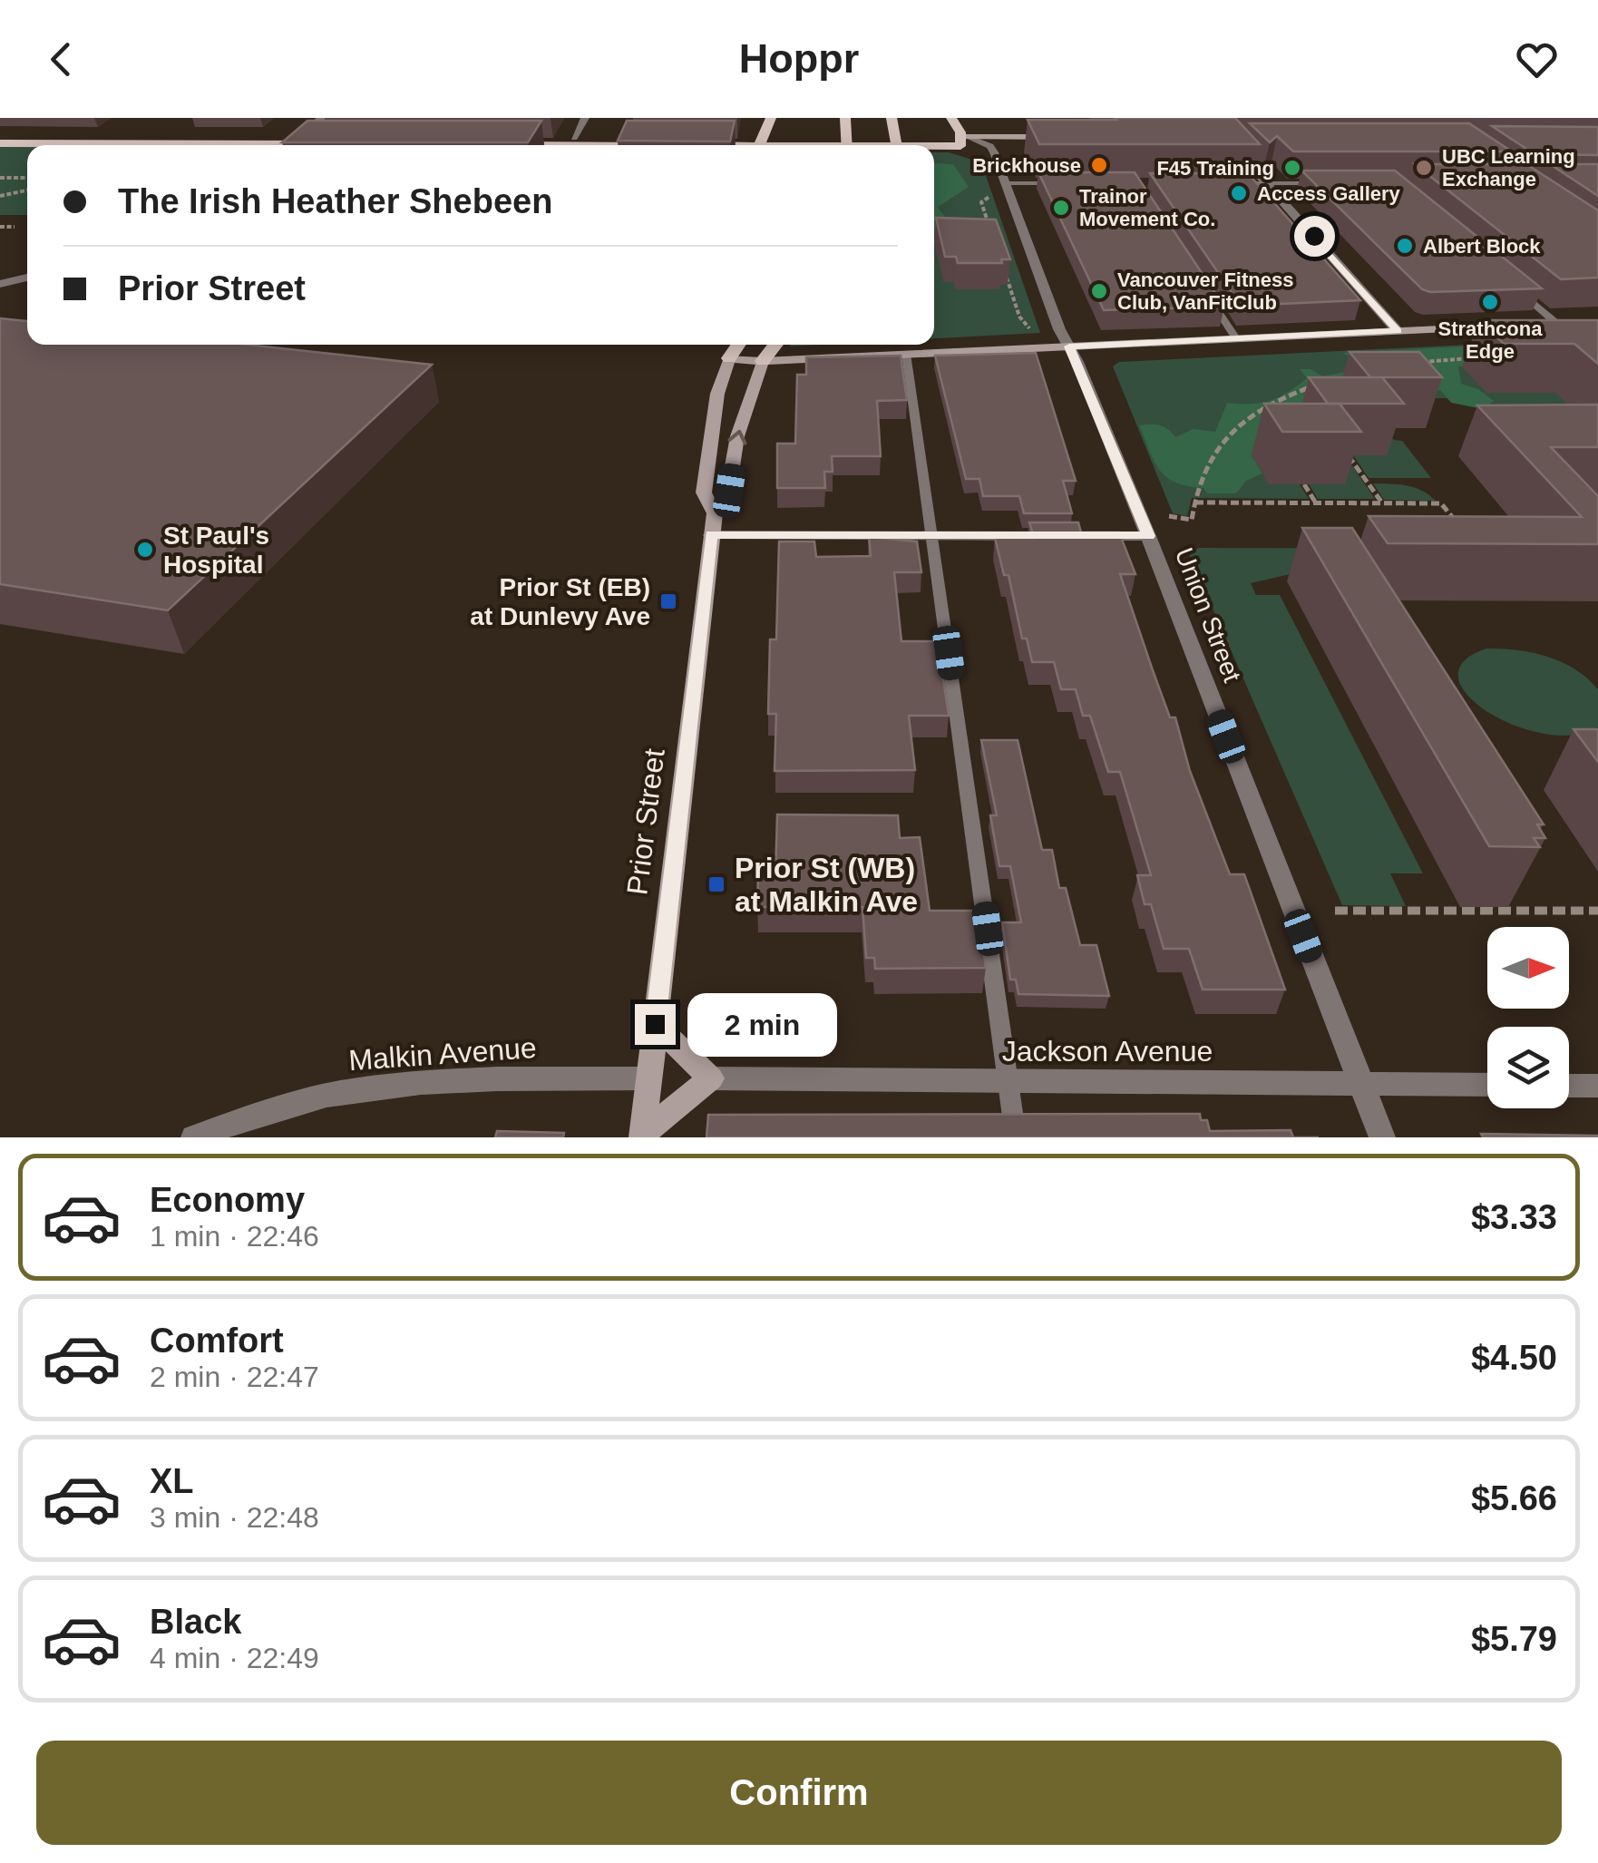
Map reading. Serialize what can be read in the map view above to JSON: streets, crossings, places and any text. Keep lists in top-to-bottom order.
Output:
{
  "streets": {
    "main road": ["Prior Street"],
    "street": ["Union Street", "Jackson Avenue", "Malkin Avenue"]
  },
  "crossings": [
    ["Union Street", "Jackson Avenue"],
    ["Prior Street", "Malkin Avenue"]
  ],
  "places": {
    "other": [
      "Brickhouse",
      "F45 Training",
      "UBC Learning Exchange",
      "Access Gallery",
      "Trainor Movement Co.",
      "Albert Block",
      "Vancouver Fitness Club, VanFitClub",
      "Strathcona Edge",
      "St Paul's Hospital"
    ],
    "transit": ["Prior St (EB) at Dunlevy Ave", "Prior St (WB) at Malkin Ave"]
  },
  "north": "right",
  "page": {
    "header": "Hoppr",
    "banner": ["The Irish Heather Shebeen", "Prior Street"],
    "bubble": "2 min",
    "list": [
      {
        "name": "Economy",
        "note": "1 min · 22:46",
        "value": "$3.33"
      },
      {
        "name": "Comfort",
        "note": "2 min · 22:47",
        "value": "$4.50"
      },
      {
        "name": "XL",
        "note": "3 min · 22:48",
        "value": "$5.66"
      },
      {
        "name": "Black",
        "note": "4 min · 22:49",
        "value": "$5.79"
      }
    ],
    "buttons": "Confirm"
  }
}
